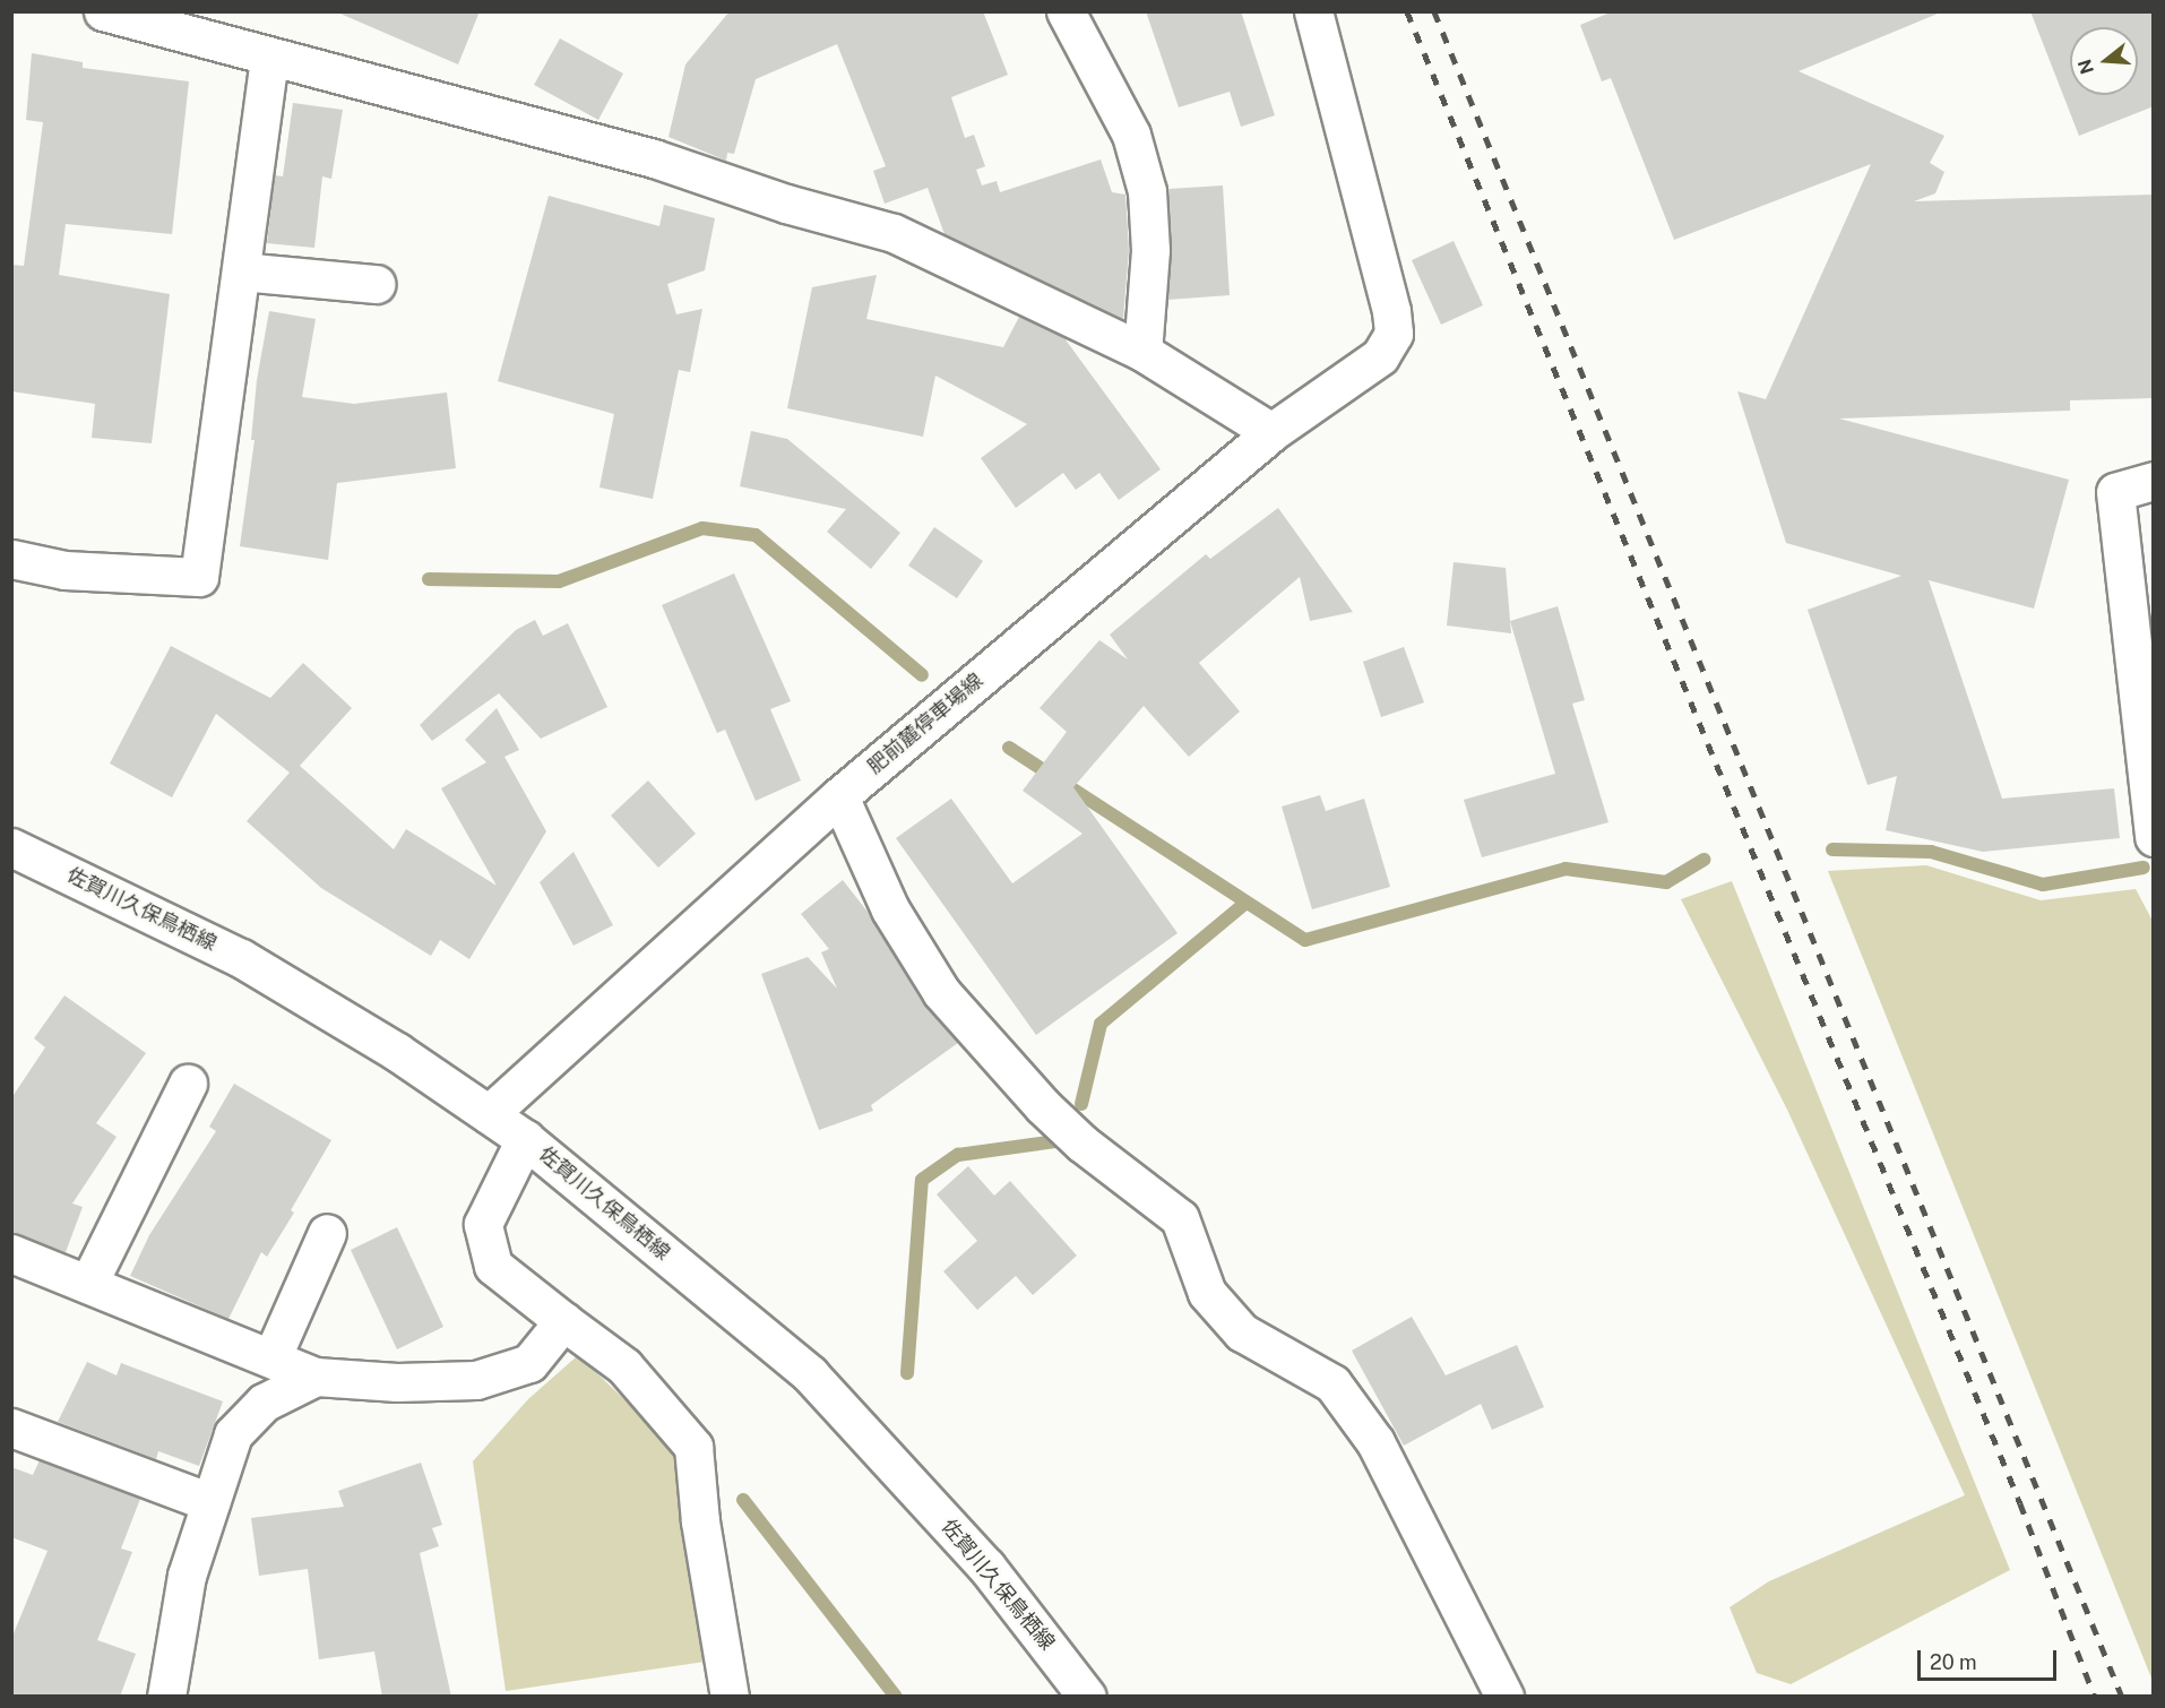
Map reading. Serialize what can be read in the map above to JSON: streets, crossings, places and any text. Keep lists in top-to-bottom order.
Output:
{
  "streets": {
    "street": ["肥前麓停車場線", "佐賀川久保鳥栖線"]
  },
  "crossings": [
    ["肥前麓停車場線", "佐賀川久保鳥栖線"]
  ],
  "scale_bar": "20 m",
  "north": "left"
}
